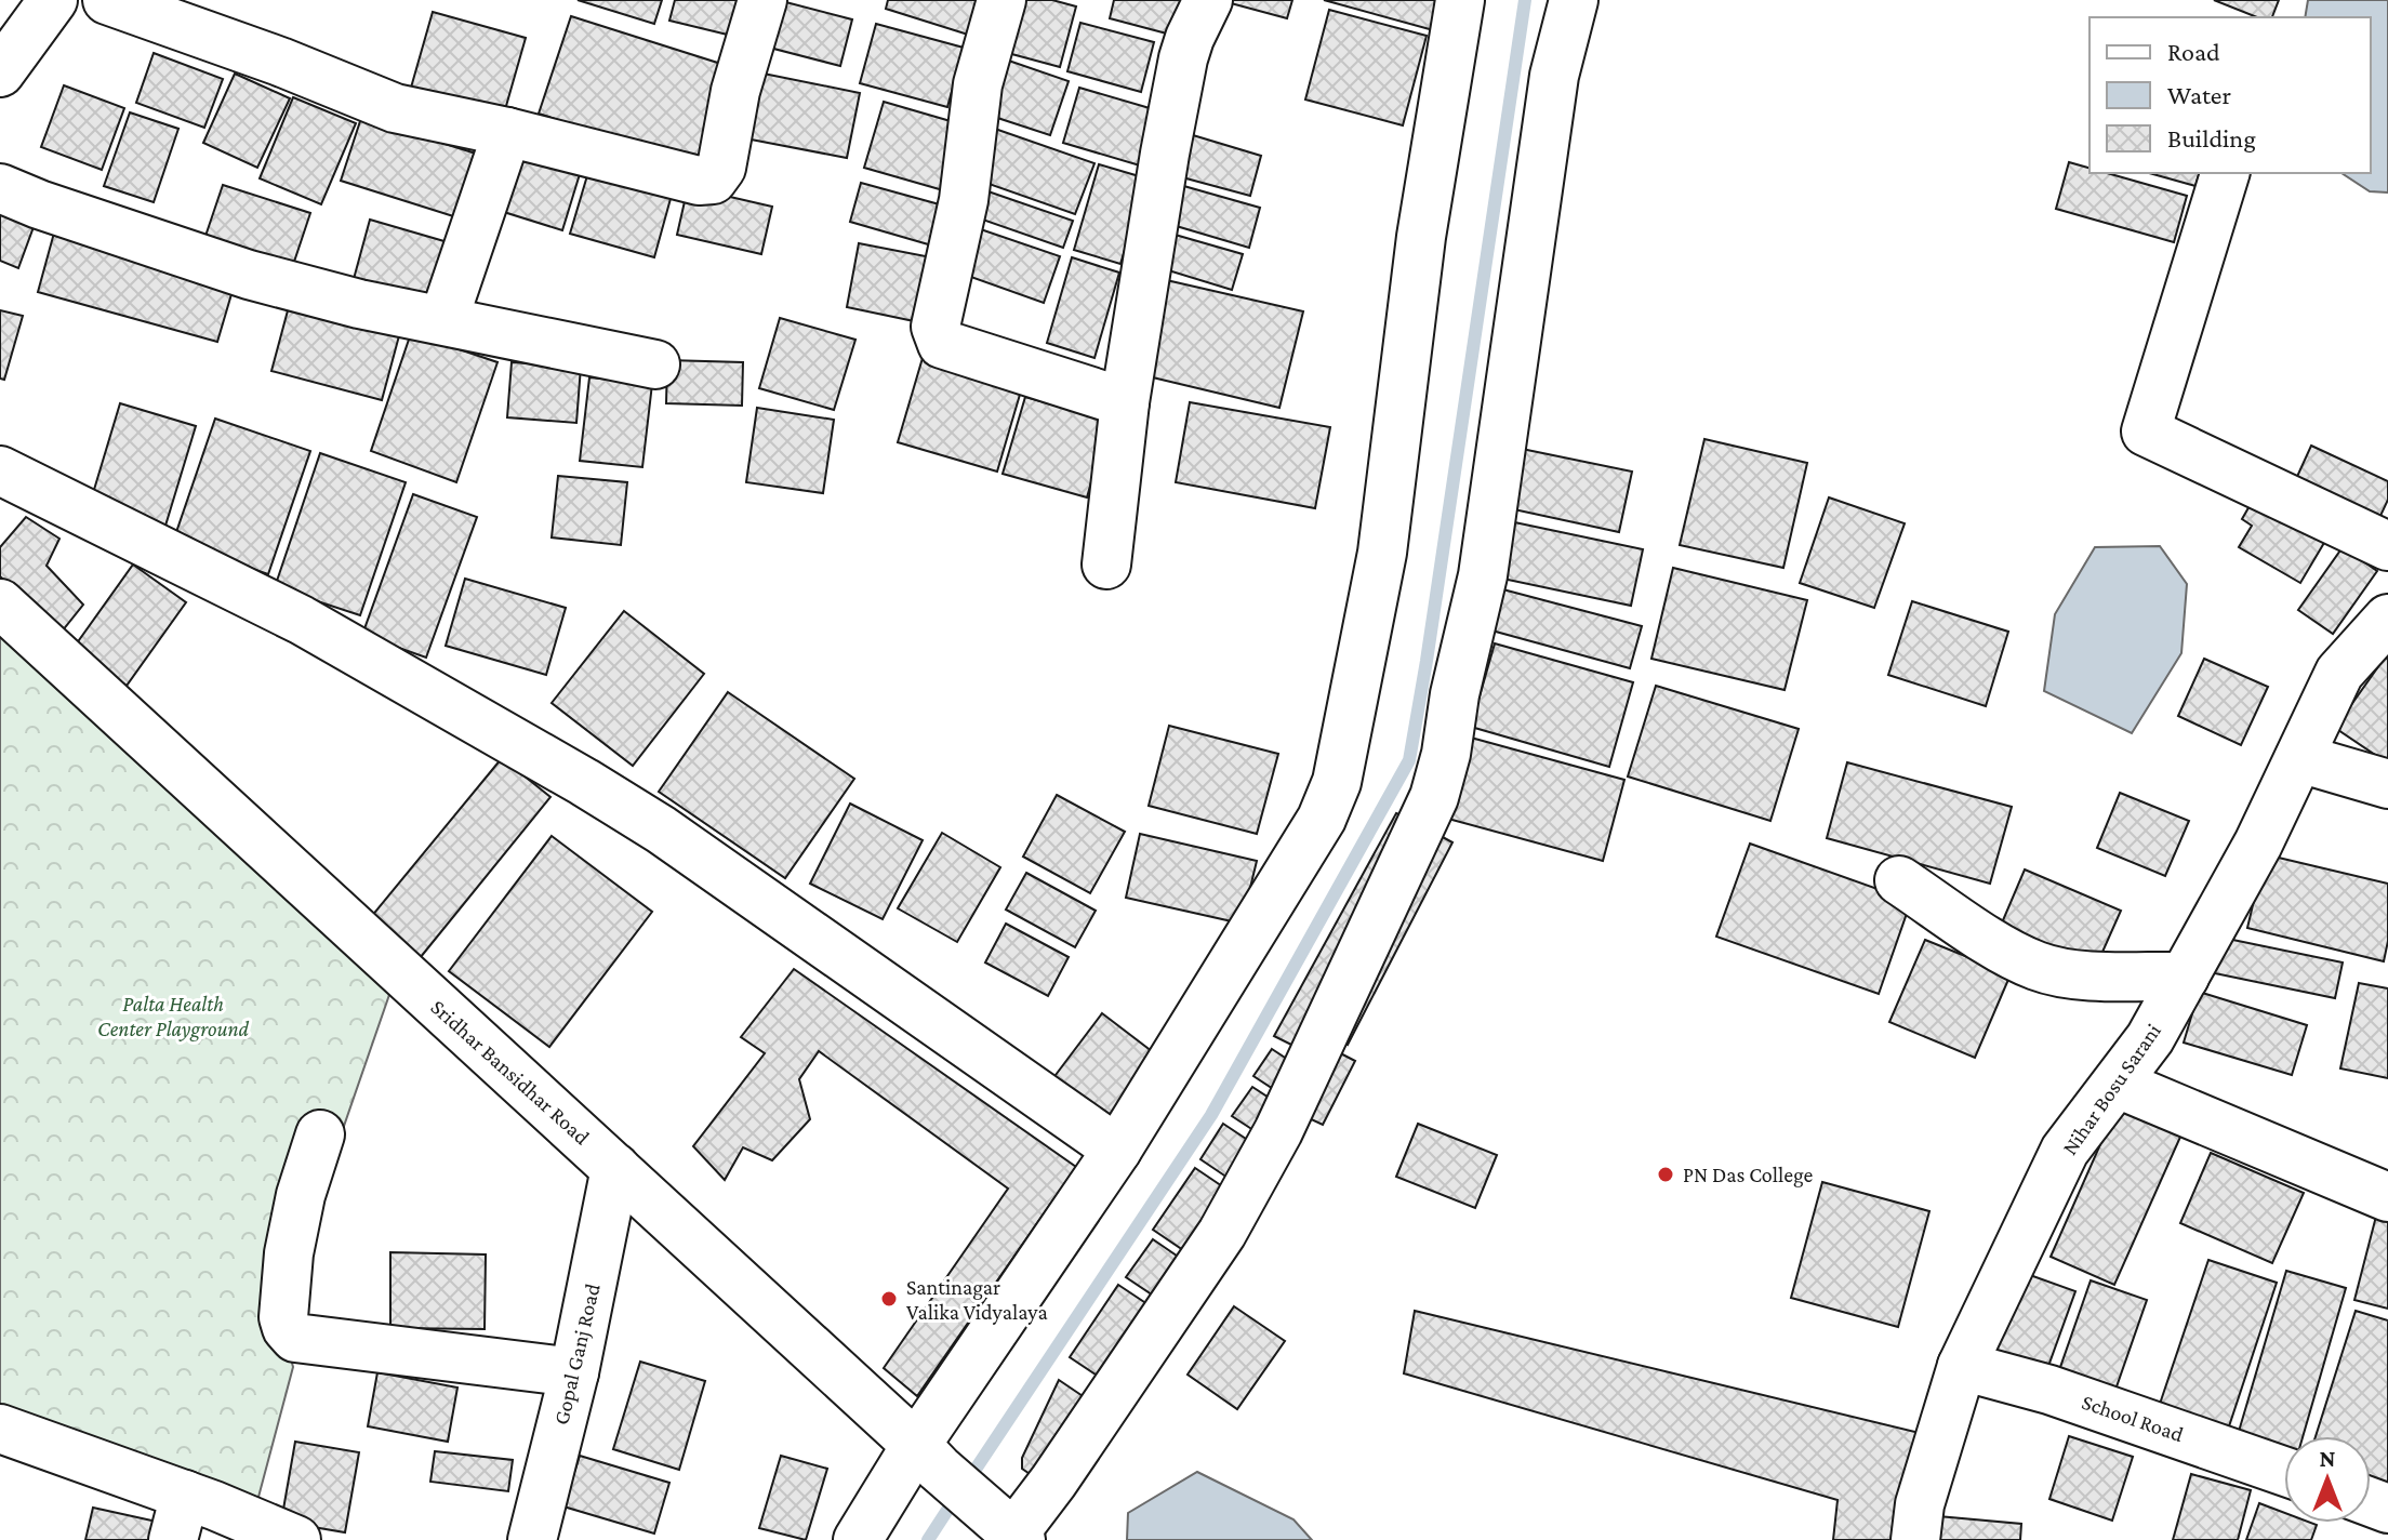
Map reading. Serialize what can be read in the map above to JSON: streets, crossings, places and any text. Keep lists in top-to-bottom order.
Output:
{
  "streets": {
    "street": [
      "Sridhar Bansidhar Road",
      "Nihar Bosu Sarani",
      "Gopal Ganj Road",
      "School Road"
    ]
  },
  "crossings": [
    ["Sridhar Bansidhar Road", "Gopal Ganj Road"],
    ["Nihar Bosu Sarani", "School Road"]
  ],
  "parks": ["Palta Health Center Playground"],
  "places": ["PN Das College", "Santinagar Valika Vidyalaya"],
  "legend": ["Road", "Water", "Building"],
  "north": "top"
}
